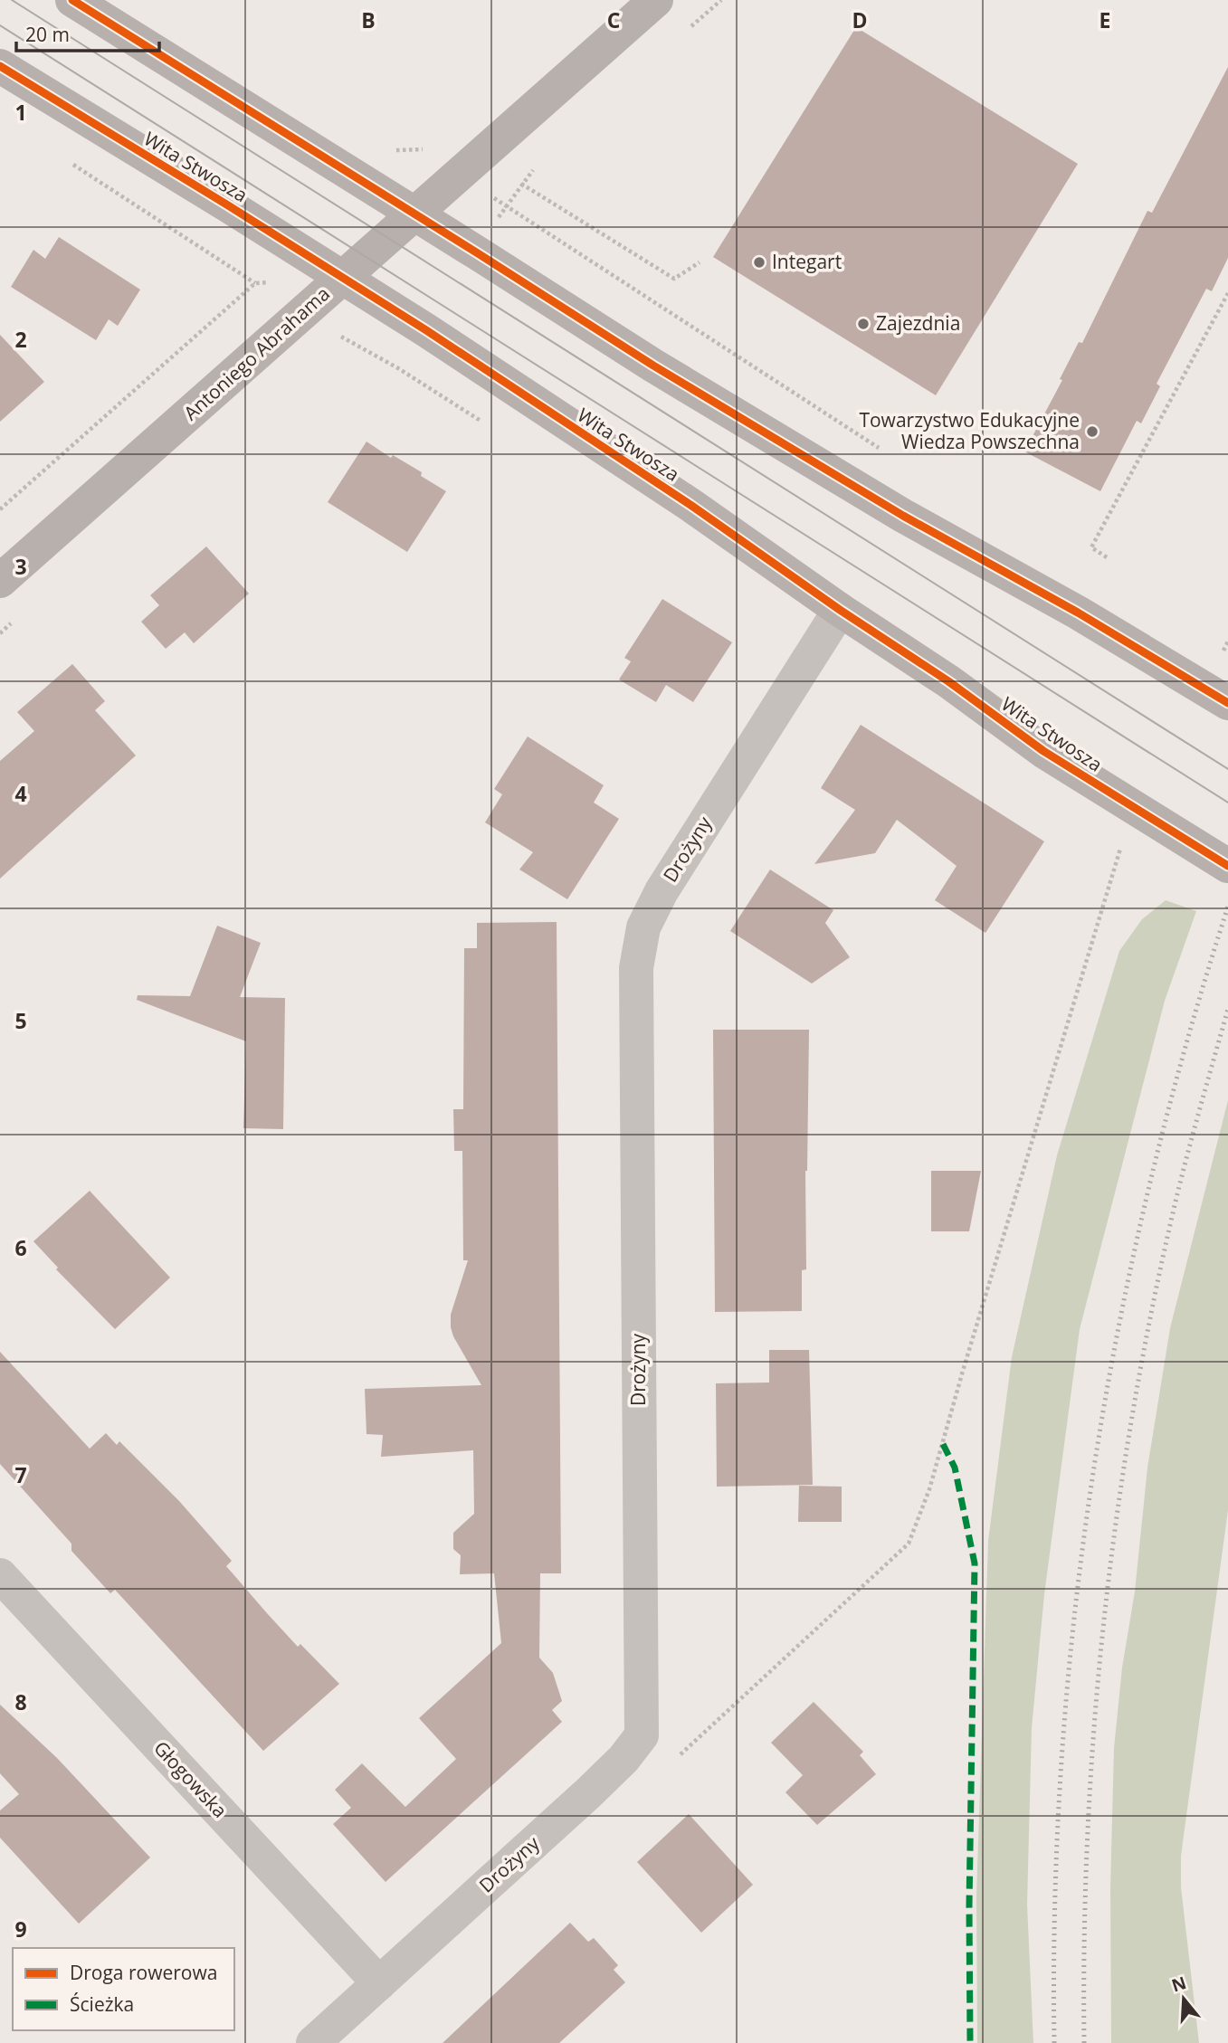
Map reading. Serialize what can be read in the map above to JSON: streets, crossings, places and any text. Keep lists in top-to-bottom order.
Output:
{
  "streets": {
    "street": [
      "Wita Stwosza",
      "Antoniego Abrahama",
      "Drożyny",
      "Głogowska"
    ]
  },
  "crossings": [
    ["Wita Stwosza", "Antoniego Abrahama"],
    ["Wita Stwosza", "Drożyny"],
    ["Drożyny", "Głogowska"]
  ],
  "places": ["Integart", "Zajezdnia", "Towarzystwo Edukacyjne Wiedza Powszechna"],
  "legend": ["Droga rowerowa", "Ścieżka"],
  "scale_bar": "20 m",
  "north": "top",
  "grid": {
    "columns": [
      "B",
      "C",
      "D",
      "E"
    ],
    "rows": [
      "1",
      "2",
      "3",
      "4",
      "5",
      "6",
      "7",
      "8",
      "9"
    ]
  }
}
